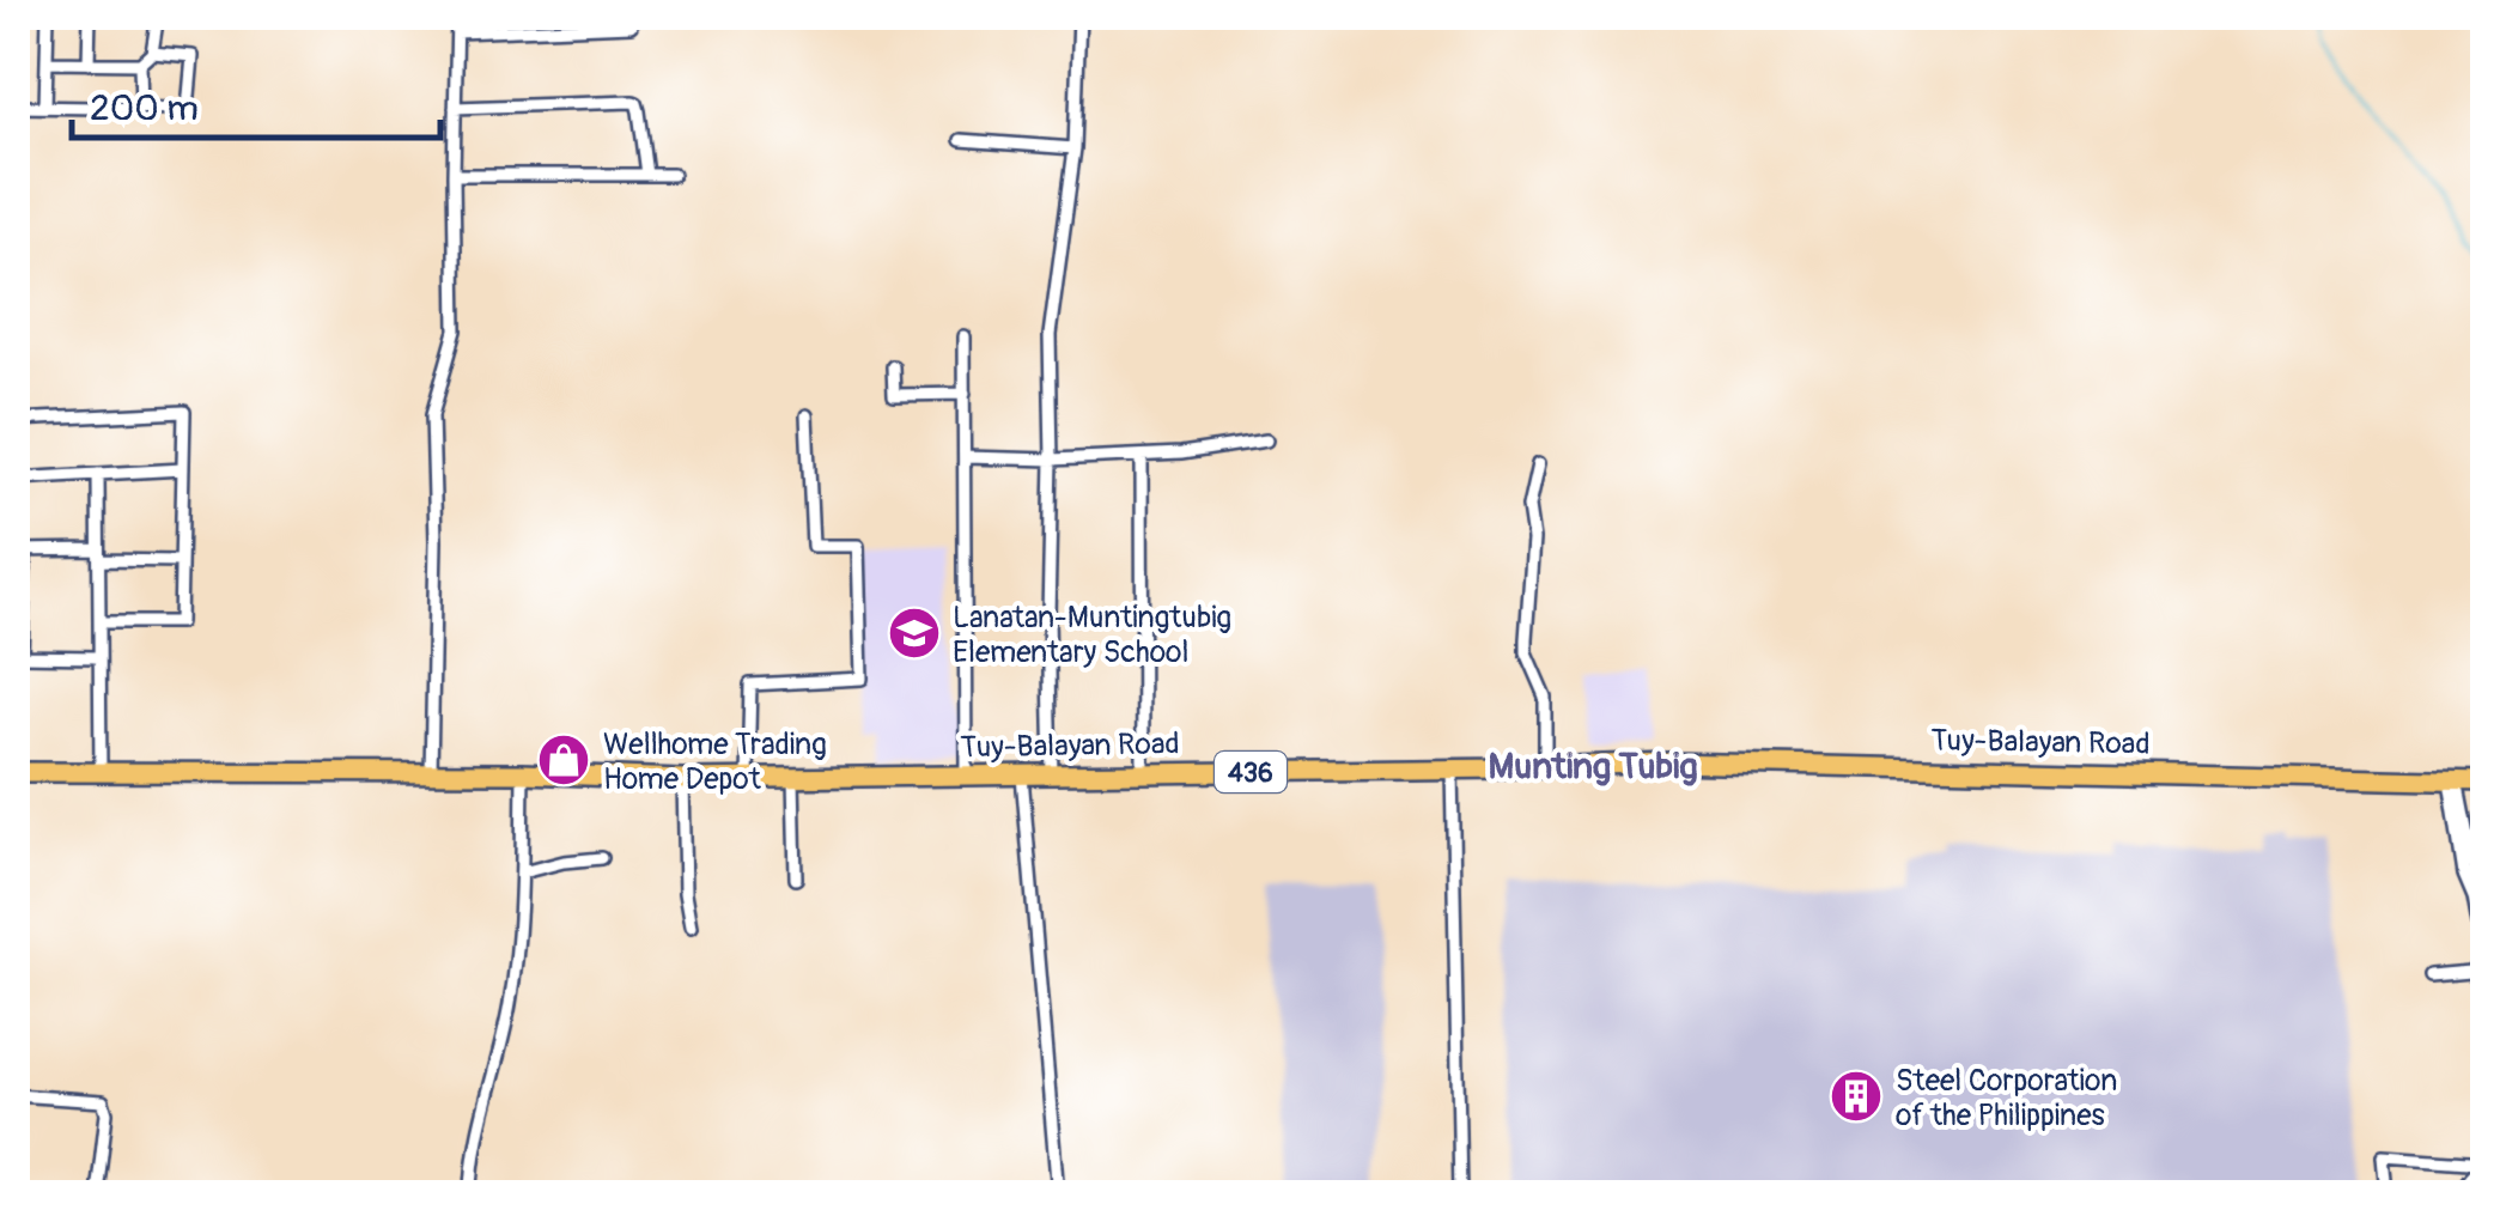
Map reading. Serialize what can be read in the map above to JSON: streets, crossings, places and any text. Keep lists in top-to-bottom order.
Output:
{
  "streets": {
    "main road": ["Tuy-Balayan Road", "436"]
  },
  "districts": ["Munting Tubig"],
  "places": {
    "school or university": ["Lanatan-Muntingtubig Elementary School"],
    "shop": ["Wellhome Trading Home Depot"],
    "building": ["Steel Corporation of the Philippines"]
  },
  "scale_bar": "200 m"
}
